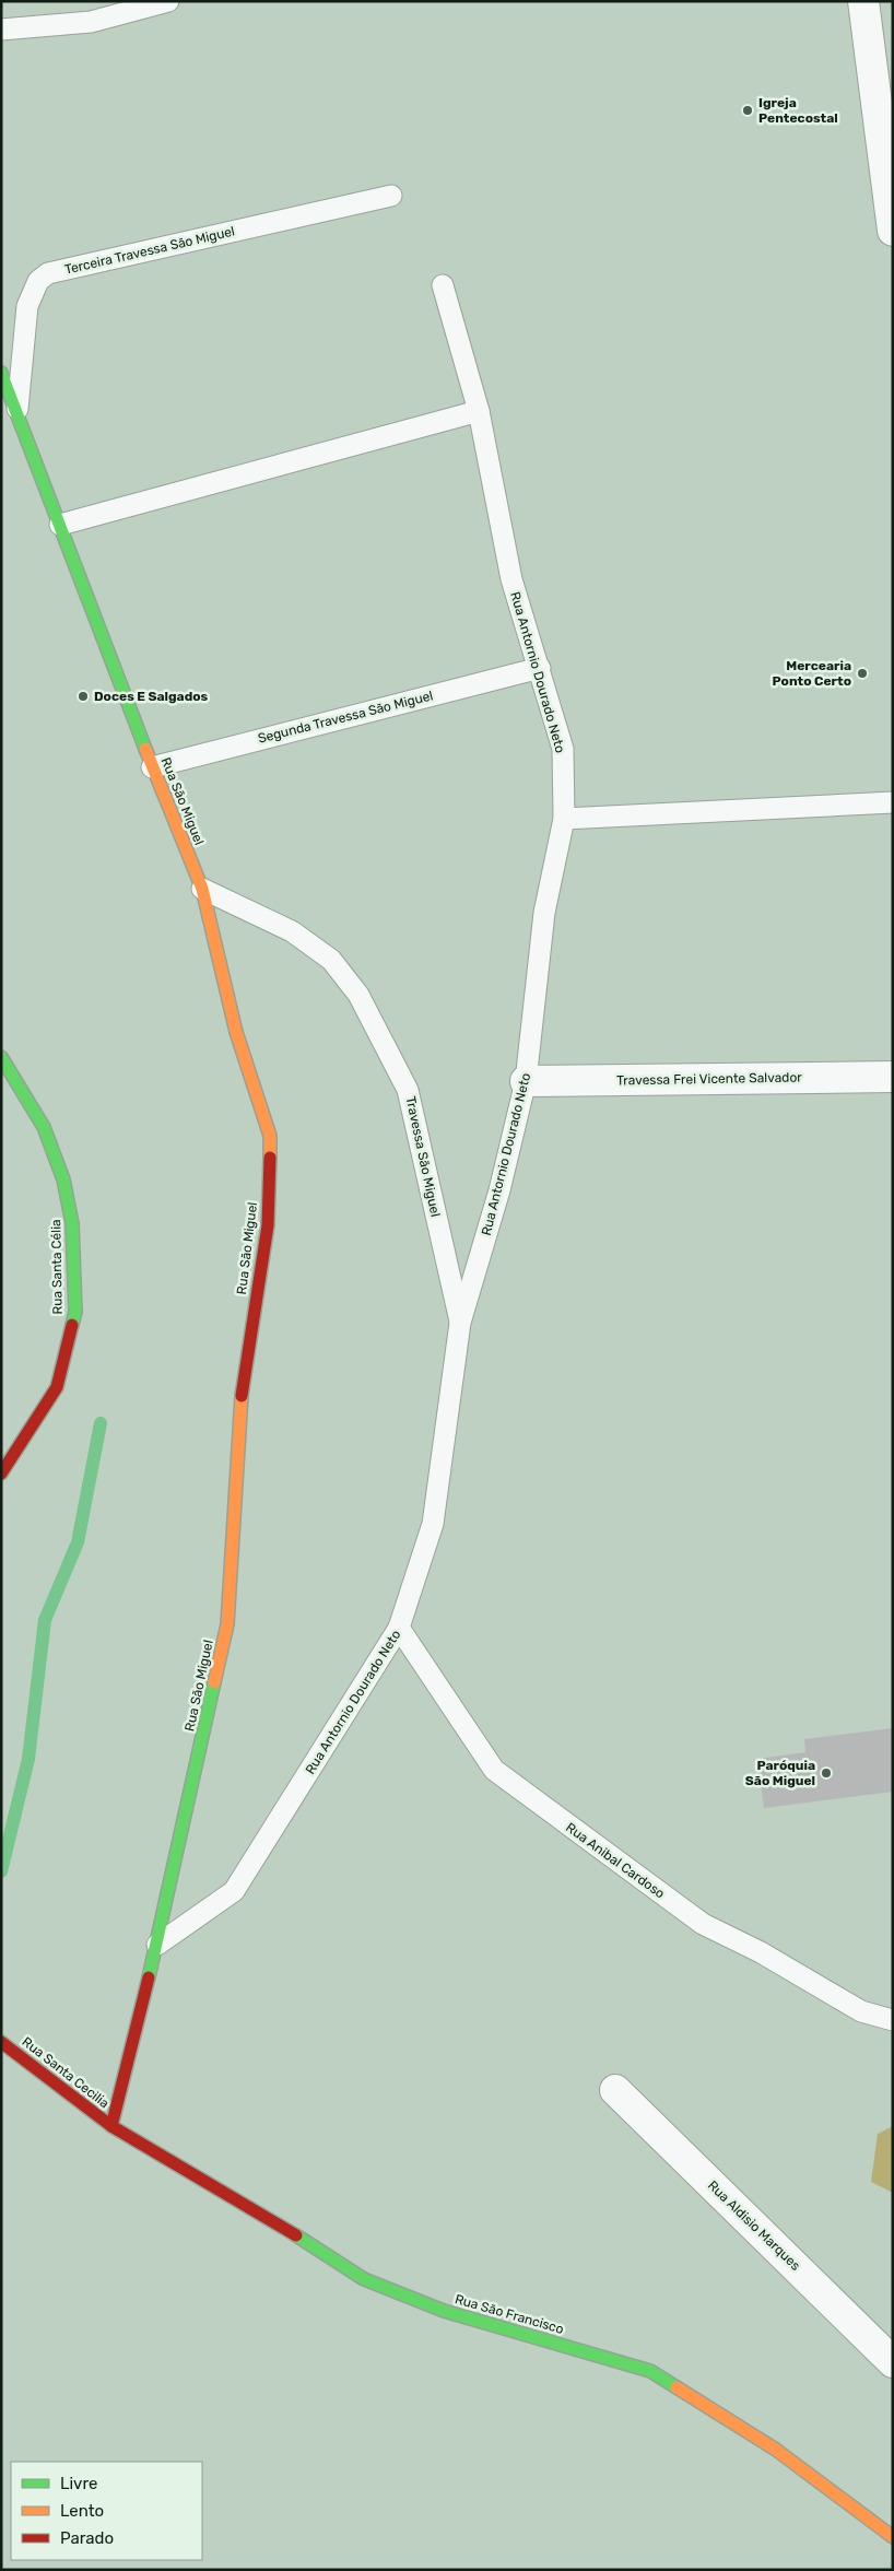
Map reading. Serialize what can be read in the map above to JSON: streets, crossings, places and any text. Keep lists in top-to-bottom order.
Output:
{
  "streets": {
    "street": [
      "Rua São Miguel",
      "Travessa Frei Vicente Salvador",
      "Rua Santa Célia",
      "Rua Santa Cecilia",
      "Rua Aldisio Marques",
      "Rua São Francisco"
    ],
    "lane": [
      "Terceira Travessa São Miguel",
      "Rua Antornio Dourado Neto",
      "Segunda Travessa São Miguel",
      "Travessa São Miguel",
      "Rua Anibal Cardoso"
    ]
  },
  "crossings": [
    ["Terceira Travessa São Miguel", "Rua São Miguel"],
    ["Rua Antornio Dourado Neto", "Segunda Travessa São Miguel"],
    ["Rua Antornio Dourado Neto", "Rua São Miguel"],
    ["Rua Antornio Dourado Neto", "Travessa Frei Vicente Salvador"],
    ["Rua Antornio Dourado Neto", "Travessa São Miguel"],
    ["Rua Antornio Dourado Neto", "Rua Anibal Cardoso"],
    ["Segunda Travessa São Miguel", "Rua São Miguel"],
    ["Rua São Miguel", "Travessa São Miguel"],
    ["Rua São Miguel", "Rua Santa Cecilia"],
    ["Rua São Miguel", "Rua São Francisco"],
    ["Rua Santa Cecilia", "Rua São Francisco"]
  ],
  "places": [
    "Igreja Pentecostal",
    "Mercearia Ponto Certo",
    "Doces E Salgados",
    "Paróquia São Miguel"
  ],
  "legend": ["Livre", "Lento", "Parado"]
}
